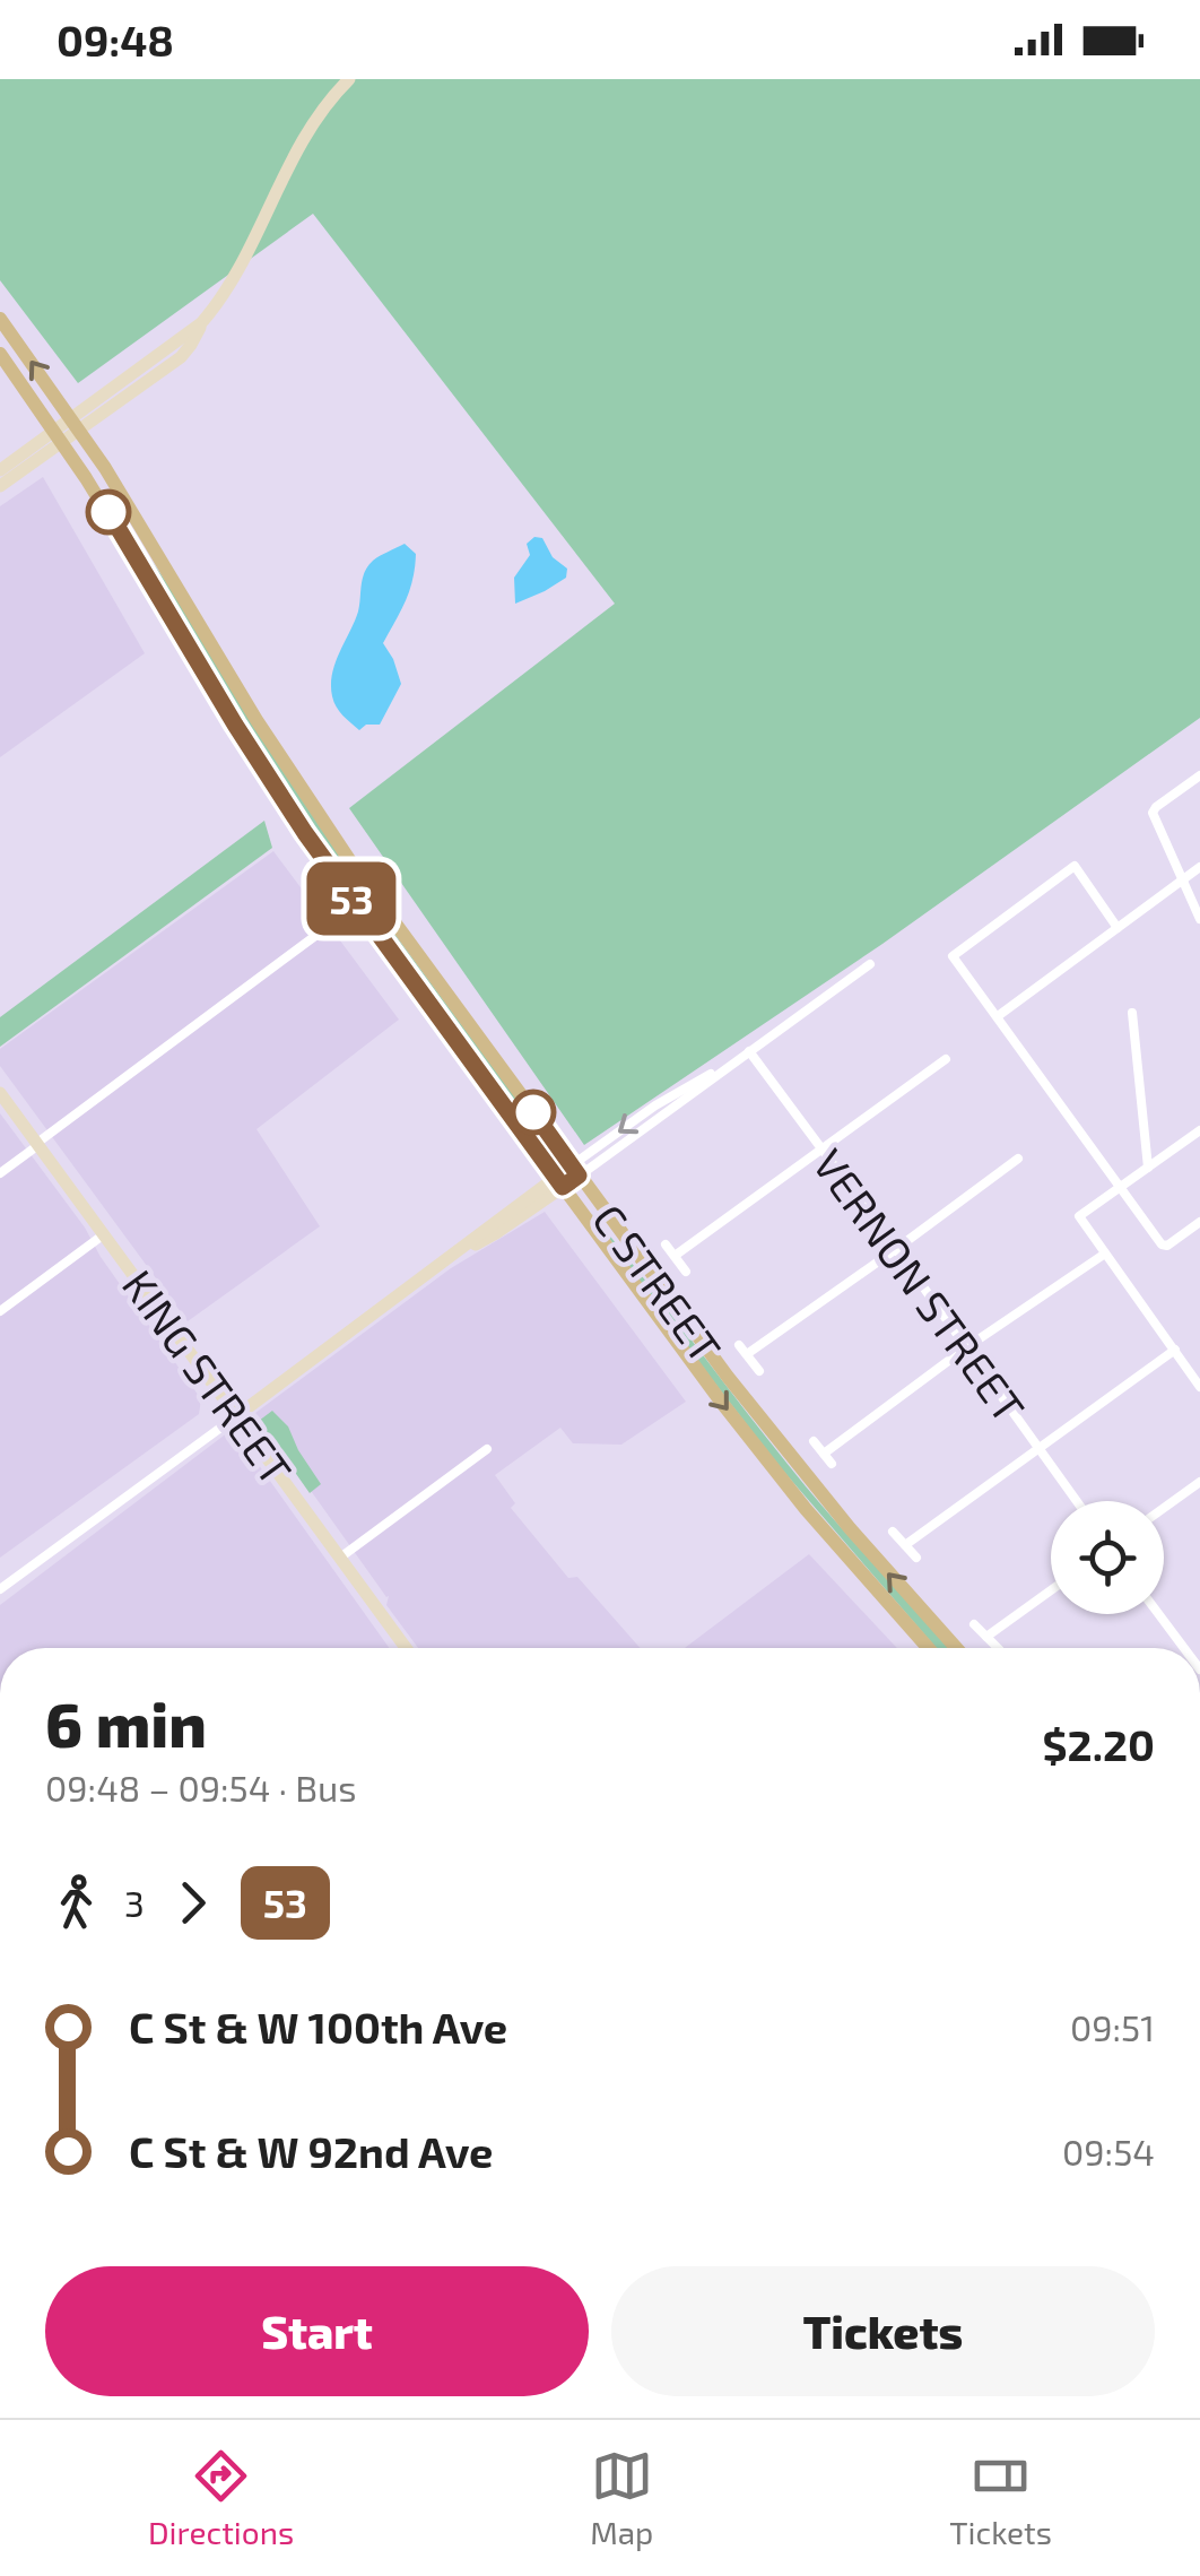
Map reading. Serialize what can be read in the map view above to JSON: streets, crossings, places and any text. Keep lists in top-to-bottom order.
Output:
{
  "streets": {
    "main road": ["C STREET"],
    "street": ["VERNON STREET", "KING STREET"]
  },
  "lines": ["bus line 53"],
  "page": {
    "status": "09:48",
    "on_map": "53",
    "heading": ["6 min", "09:48 – 09:54 · Bus", "$2.20"],
    "legs": ["3", "53"],
    "list": [
      {
        "name": "C St & W 100th Ave",
        "value": "09:51"
      },
      {
        "name": "C St & W 92nd Ave",
        "value": "09:54"
      }
    ],
    "buttons": ["Start", "Tickets"],
    "tabs": ["Directions", "Map", "Tickets"]
  }
}
